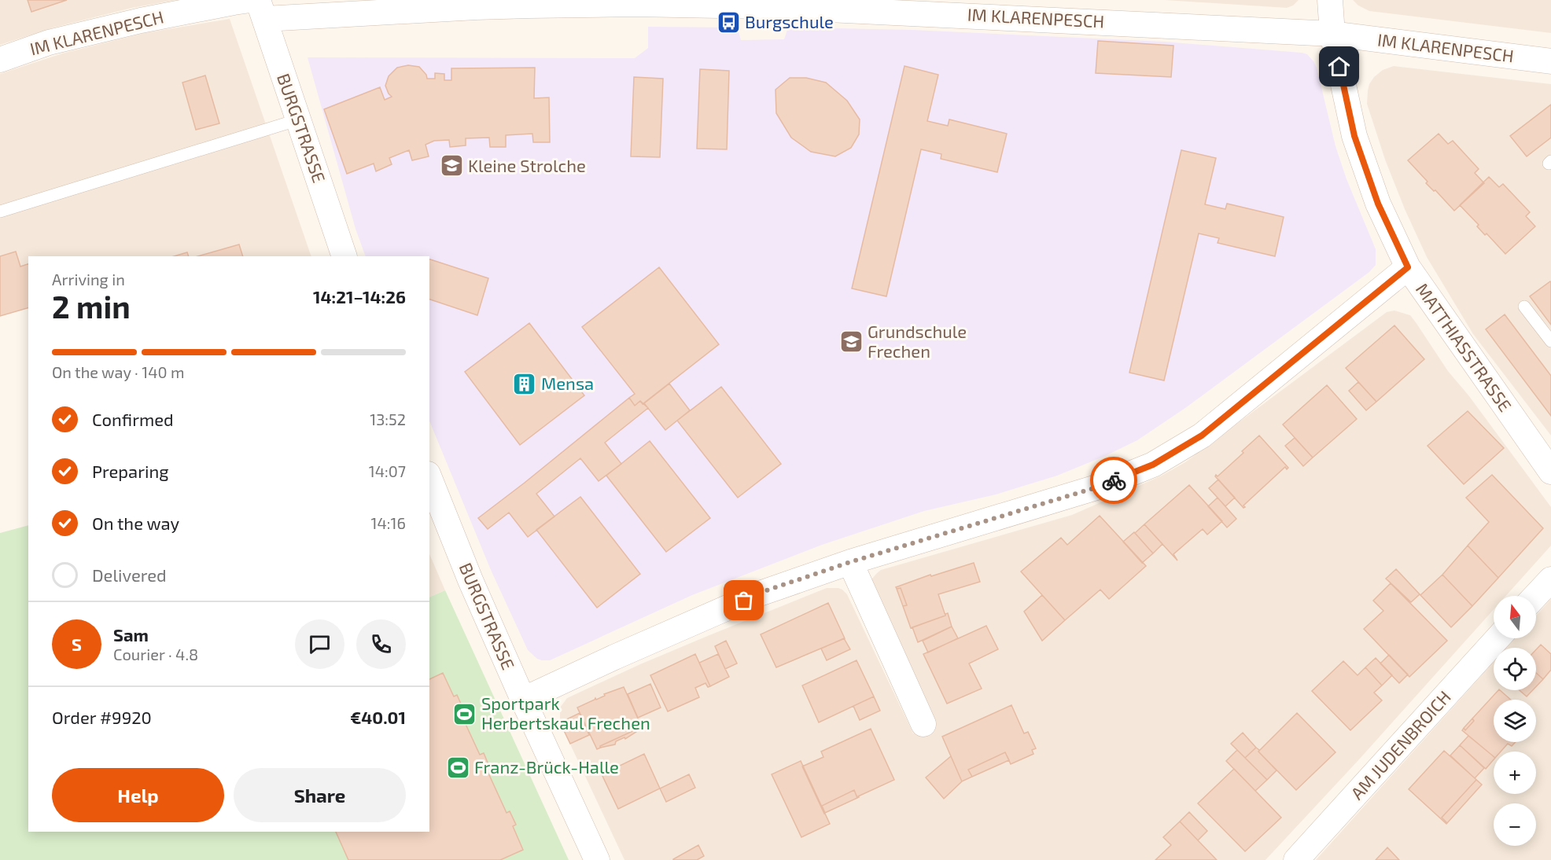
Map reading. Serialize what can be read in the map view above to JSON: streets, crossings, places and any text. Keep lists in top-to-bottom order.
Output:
{
  "streets": {
    "street": [
      "IM KLARENPESCH",
      "BURGSTRASSE",
      "MATTHIASSTRASSE",
      "AM JUDENBROICH"
    ]
  },
  "crossings": [
    ["IM KLARENPESCH", "BURGSTRASSE"],
    ["IM KLARENPESCH", "MATTHIASSTRASSE"]
  ],
  "places": {
    "bus stop": ["Burgschule"],
    "school or university": ["Kleine Strolche", "Grundschule Frechen"],
    "building": ["Mensa"],
    "sports": ["Sportpark Herbertskaul Frechen", "Franz-Brück-Halle"]
  },
  "north": "top",
  "page": {
    "heading": ["2 min", "Arriving in", "14:21–14:26"],
    "panel": [
      "Sam",
      "Courier · 4.8",
      "Order #9920",
      "€40.01"
    ],
    "bar": "On the way · 140 m",
    "list": [
      ["Confirmed", "13:52"],
      ["Preparing", "14:07"],
      ["On the way", "14:16"],
      "Delivered"
    ],
    "map_buttons": ["+", "−"],
    "round": "S",
    "buttons": ["Help", "Share"]
  }
}
